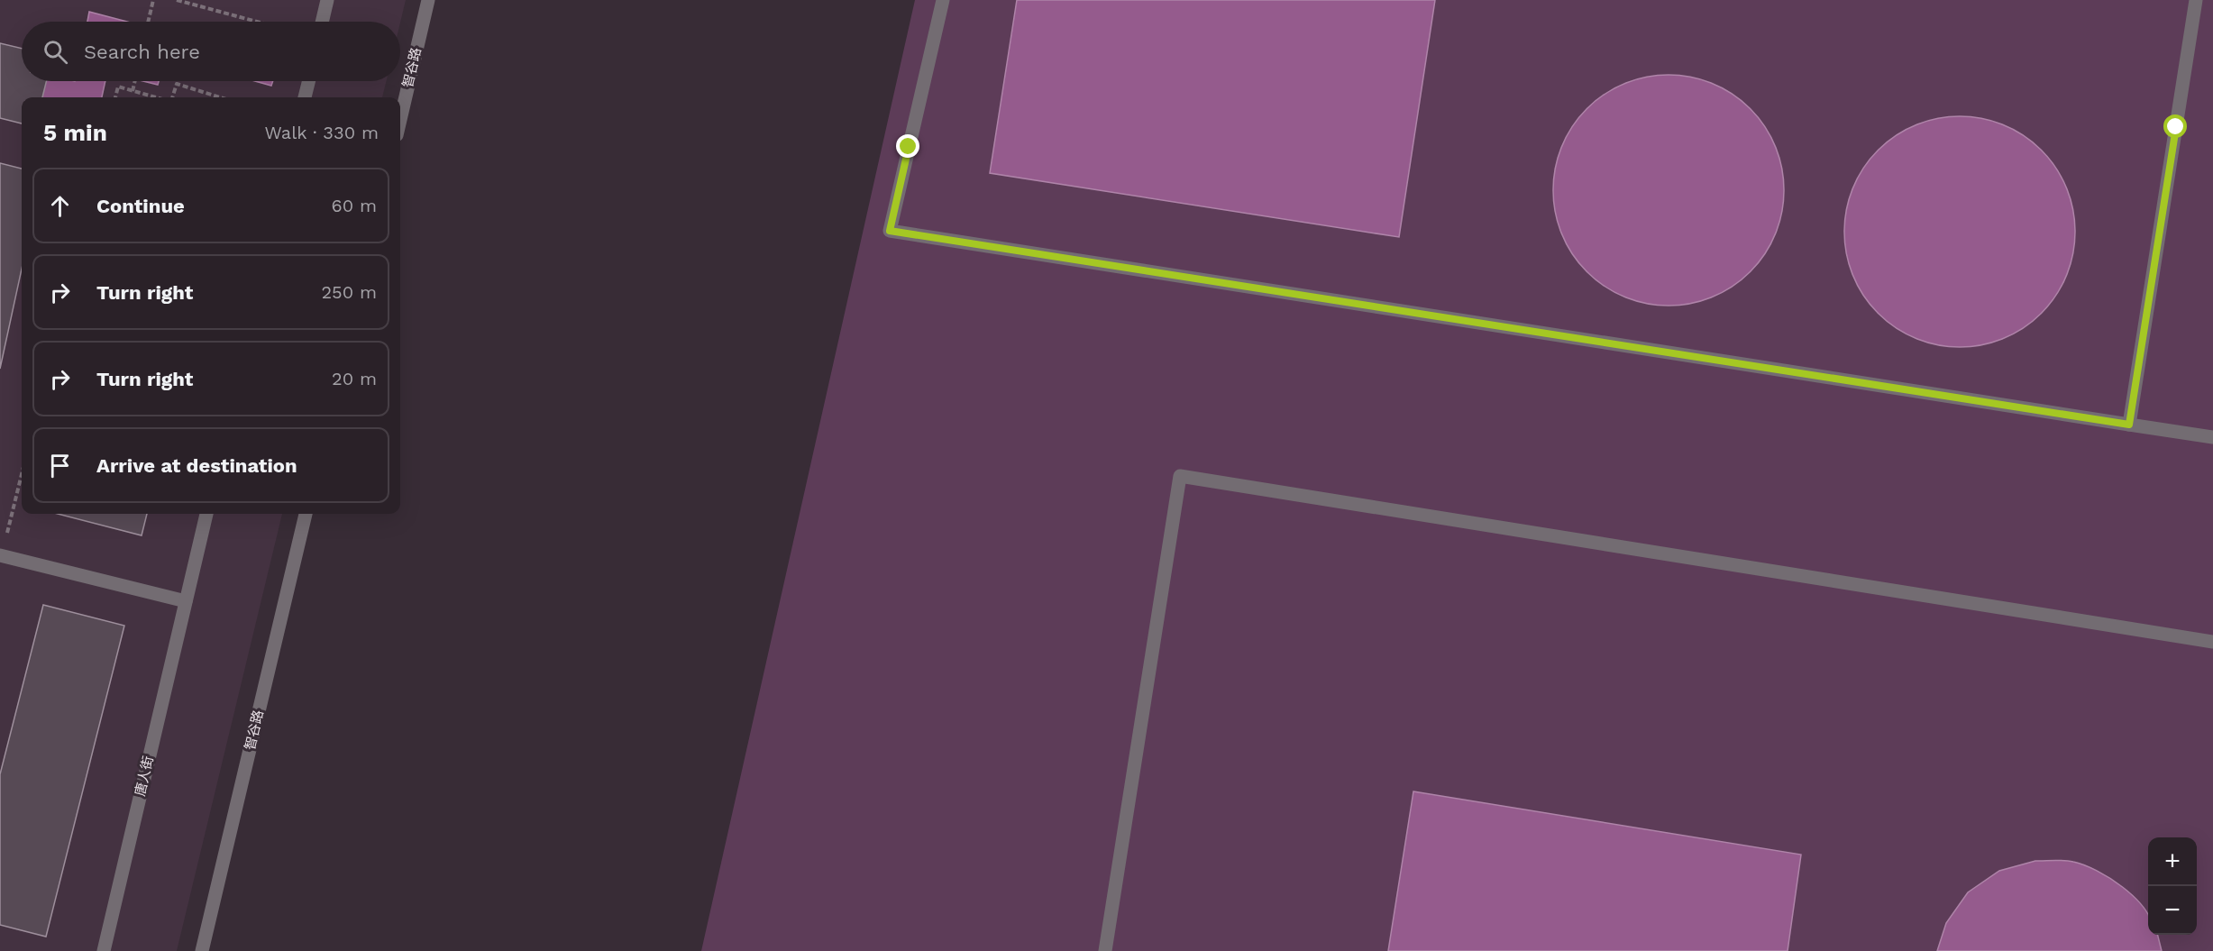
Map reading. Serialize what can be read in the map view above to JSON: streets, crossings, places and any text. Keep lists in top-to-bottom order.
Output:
{
  "streets": {
    "street": ["智谷路", "唐人街"]
  },
  "page": {
    "search": "Search here",
    "heading": ["5 min", "Walk · 330 m"],
    "list": [
      ["Continue", "60 m"],
      ["Turn right", "250 m"],
      ["Turn right", "20 m"],
      "Arrive at destination"
    ],
    "map_buttons": ["+", "−"]
  }
}
